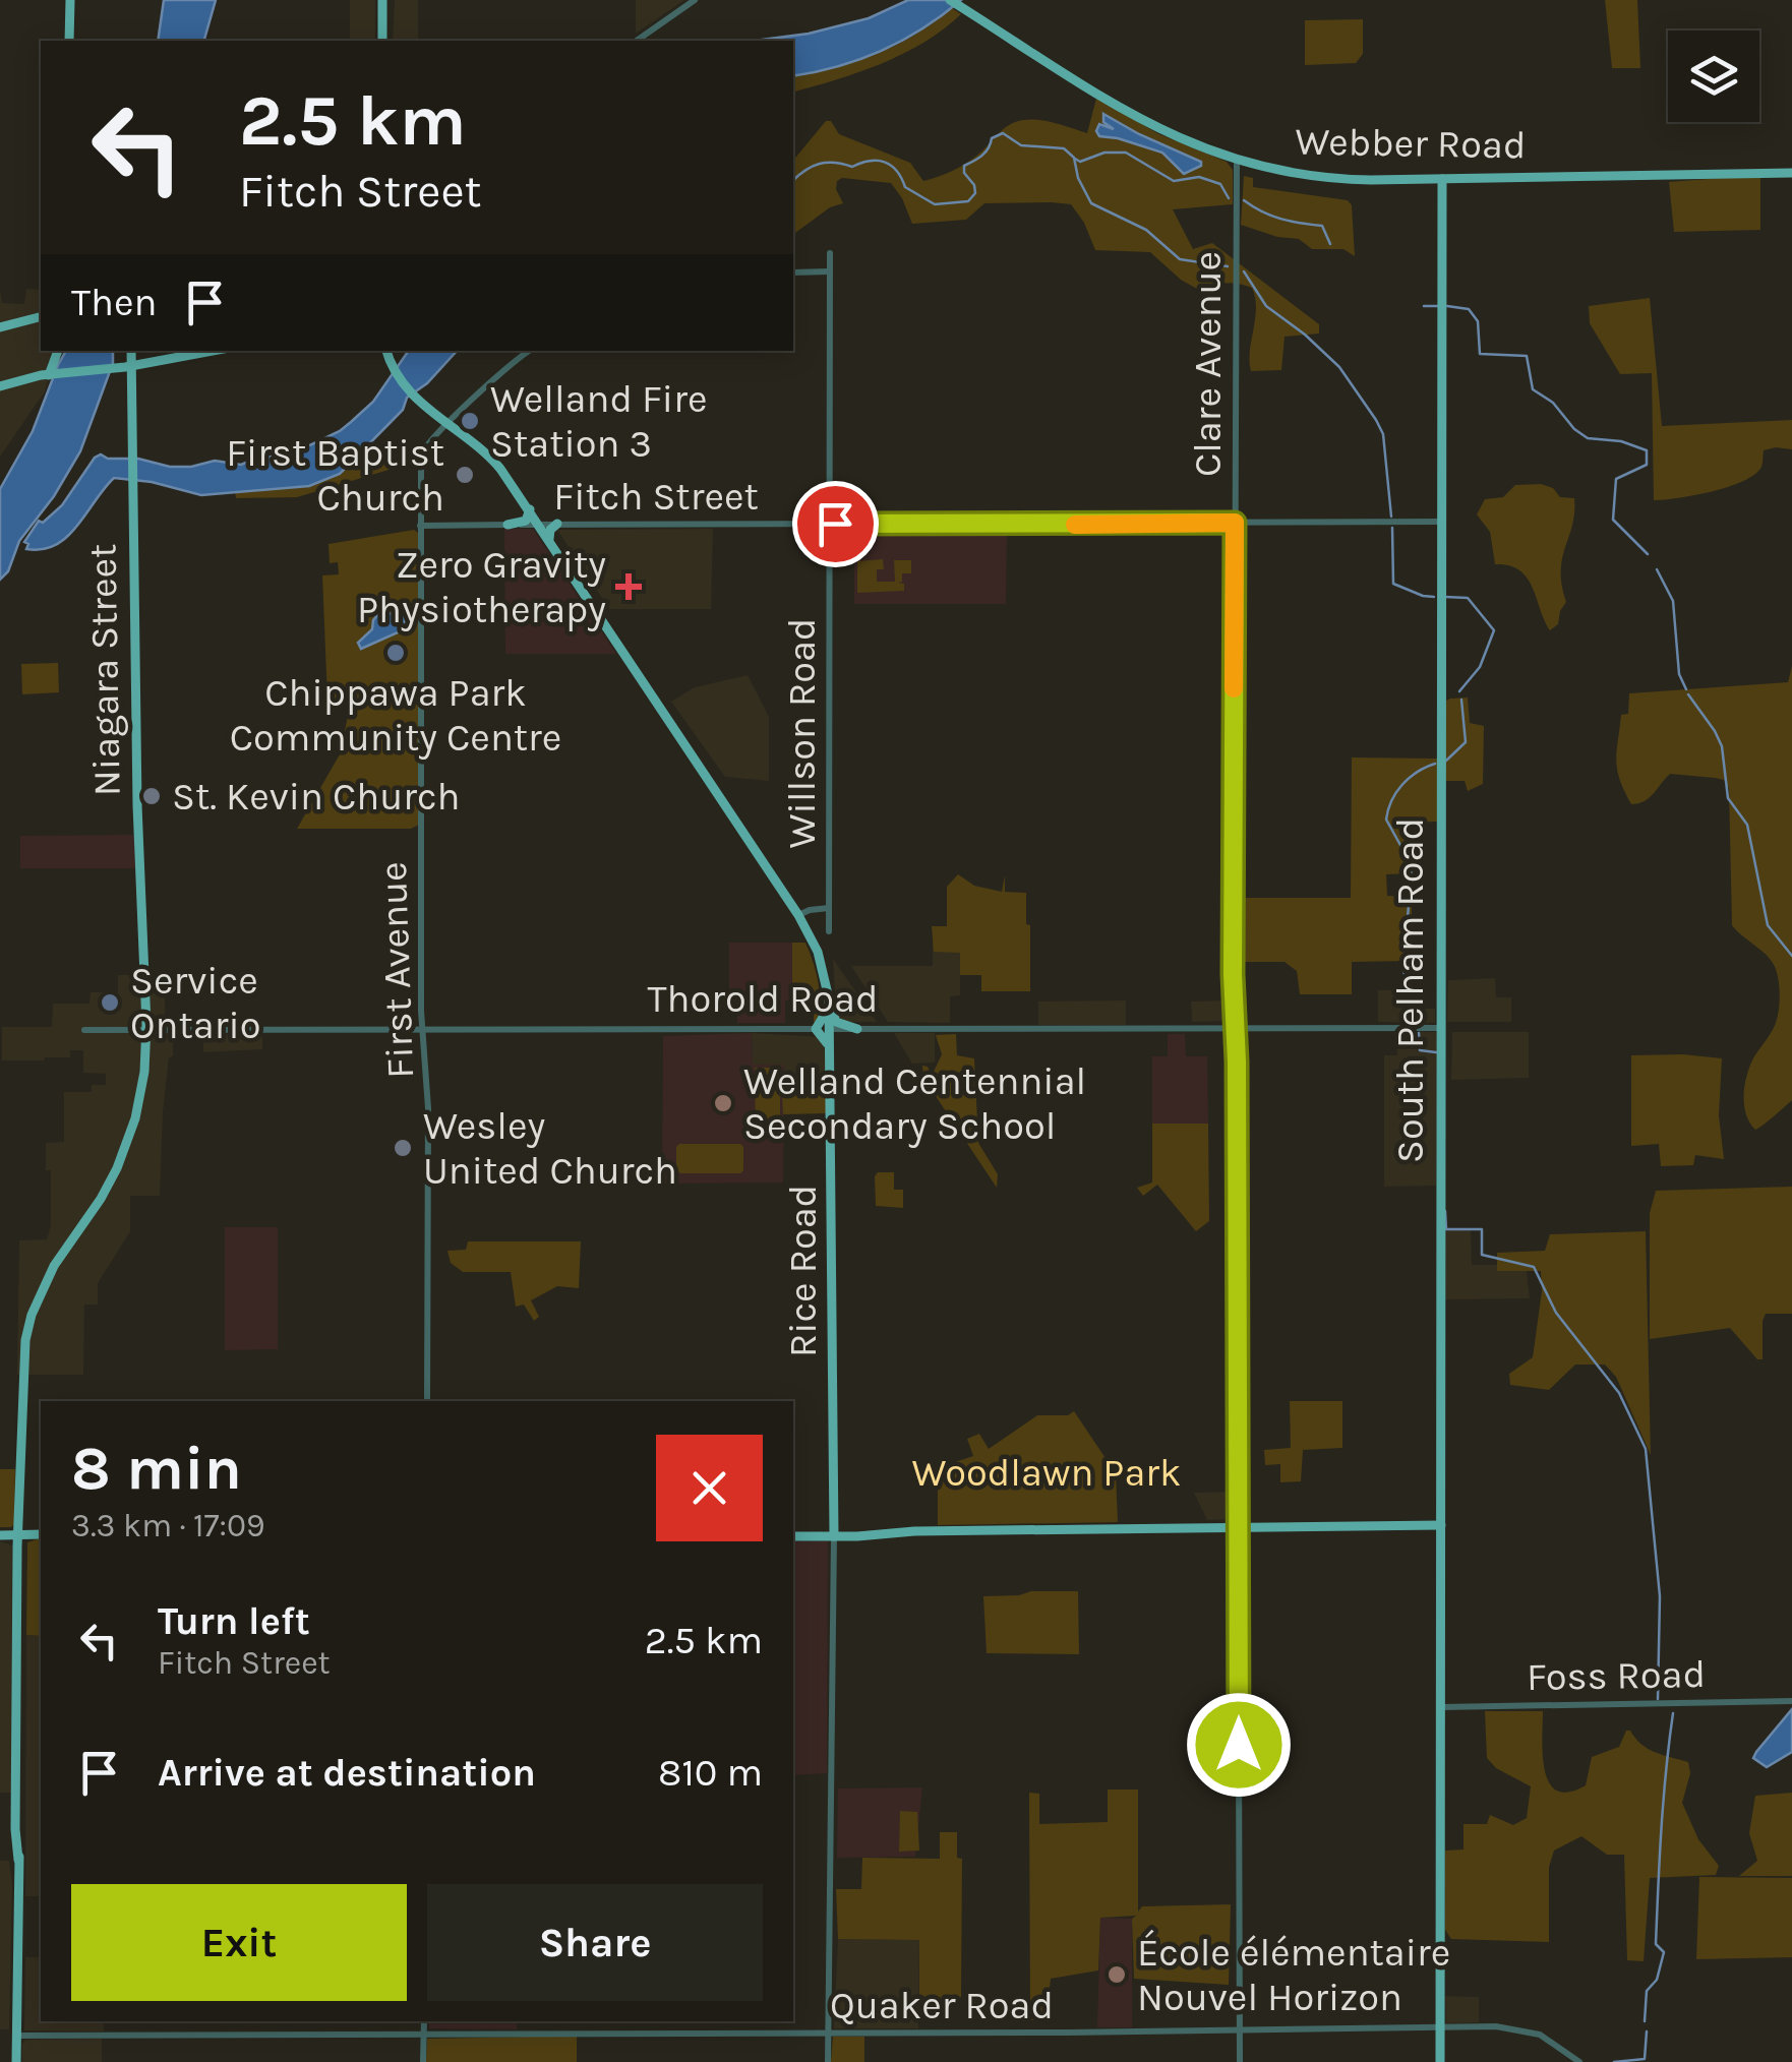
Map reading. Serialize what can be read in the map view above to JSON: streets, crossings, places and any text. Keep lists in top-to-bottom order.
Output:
{
  "streets": {
    "main road": [
      "Webber Road",
      "Niagara Street",
      "South Pelham Road",
      "Thorold Road",
      "Rice Road"
    ],
    "street": [
      "Clare Avenue",
      "Fitch Street",
      "Willson Road",
      "First Avenue",
      "Foss Road",
      "Quaker Road"
    ]
  },
  "crossings": [
    ["Webber Road", "Clare Avenue"],
    ["Webber Road", "South Pelham Road"],
    ["Clare Avenue", "Fitch Street"],
    ["Clare Avenue", "Thorold Road"],
    ["Clare Avenue", "Quaker Road"],
    ["Fitch Street", "Willson Road"],
    ["Fitch Street", "First Avenue"],
    ["Fitch Street", "South Pelham Road"],
    ["Fitch Street", "Rice Road"],
    ["Niagara Street", "Thorold Road"],
    ["Niagara Street", "Quaker Road"],
    ["First Avenue", "Thorold Road"],
    ["First Avenue", "Rice Road"],
    ["South Pelham Road", "Thorold Road"],
    ["South Pelham Road", "Foss Road"],
    ["South Pelham Road", "Quaker Road"],
    ["Thorold Road", "Rice Road"],
    ["Rice Road", "Quaker Road"]
  ],
  "parks": ["Woodlawn Park"],
  "places": {
    "other": [
      "Welland Fire Station 3",
      "First Baptist Church",
      "Chippawa Park Community Centre",
      "St. Kevin Church",
      "Service Ontario",
      "Welland Centennial Secondary School",
      "Wesley United Church",
      "École élémentaire Nouvel Horizon"
    ],
    "health": ["Zero Gravity Physiotherapy"]
  },
  "page": {
    "turn": ["2.5 km", "Fitch Street"],
    "then": "Then",
    "heading": ["8 min", "3.3 km · 17:09"],
    "list": [
      {
        "name": "Turn left",
        "note": "Fitch Street",
        "value": "2.5 km"
      },
      {
        "name": "Arrive at destination",
        "value": "810 m"
      }
    ],
    "buttons": ["Exit", "Share"]
  }
}
